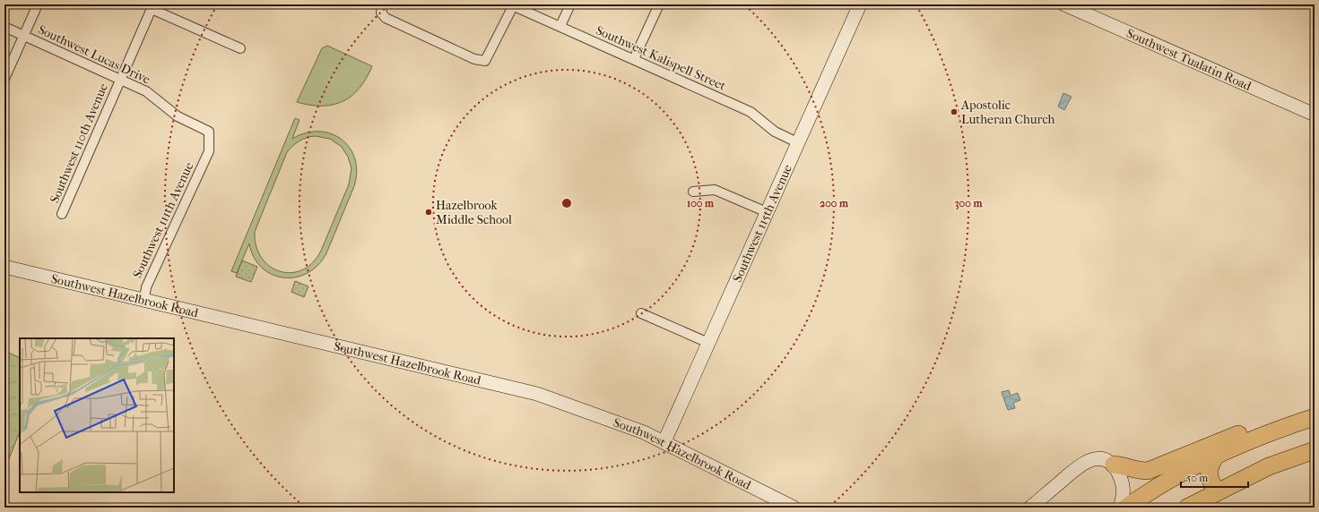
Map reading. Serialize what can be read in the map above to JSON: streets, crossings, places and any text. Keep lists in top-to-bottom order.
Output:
{
  "streets": {
    "street": [
      "Southwest Lucas Drive",
      "Southwest Kalispell Street",
      "Southwest Tualatin Road",
      "Southwest 110th Avenue",
      "Southwest 111th Avenue",
      "Southwest 115th Avenue",
      "Southwest Hazelbrook Road"
    ]
  },
  "crossings": [
    ["Southwest Lucas Drive", "Southwest 110th Avenue"],
    ["Southwest Lucas Drive", "Southwest 111th Avenue"],
    ["Southwest Kalispell Street", "Southwest 115th Avenue"],
    ["Southwest 111th Avenue", "Southwest Hazelbrook Road"],
    ["Southwest 115th Avenue", "Southwest Hazelbrook Road"]
  ],
  "places": ["Apostolic Lutheran Church", "Hazelbrook Middle School"],
  "scale_bar": "50 m",
  "rings": ["100 m", "200 m", "300 m"]
}
